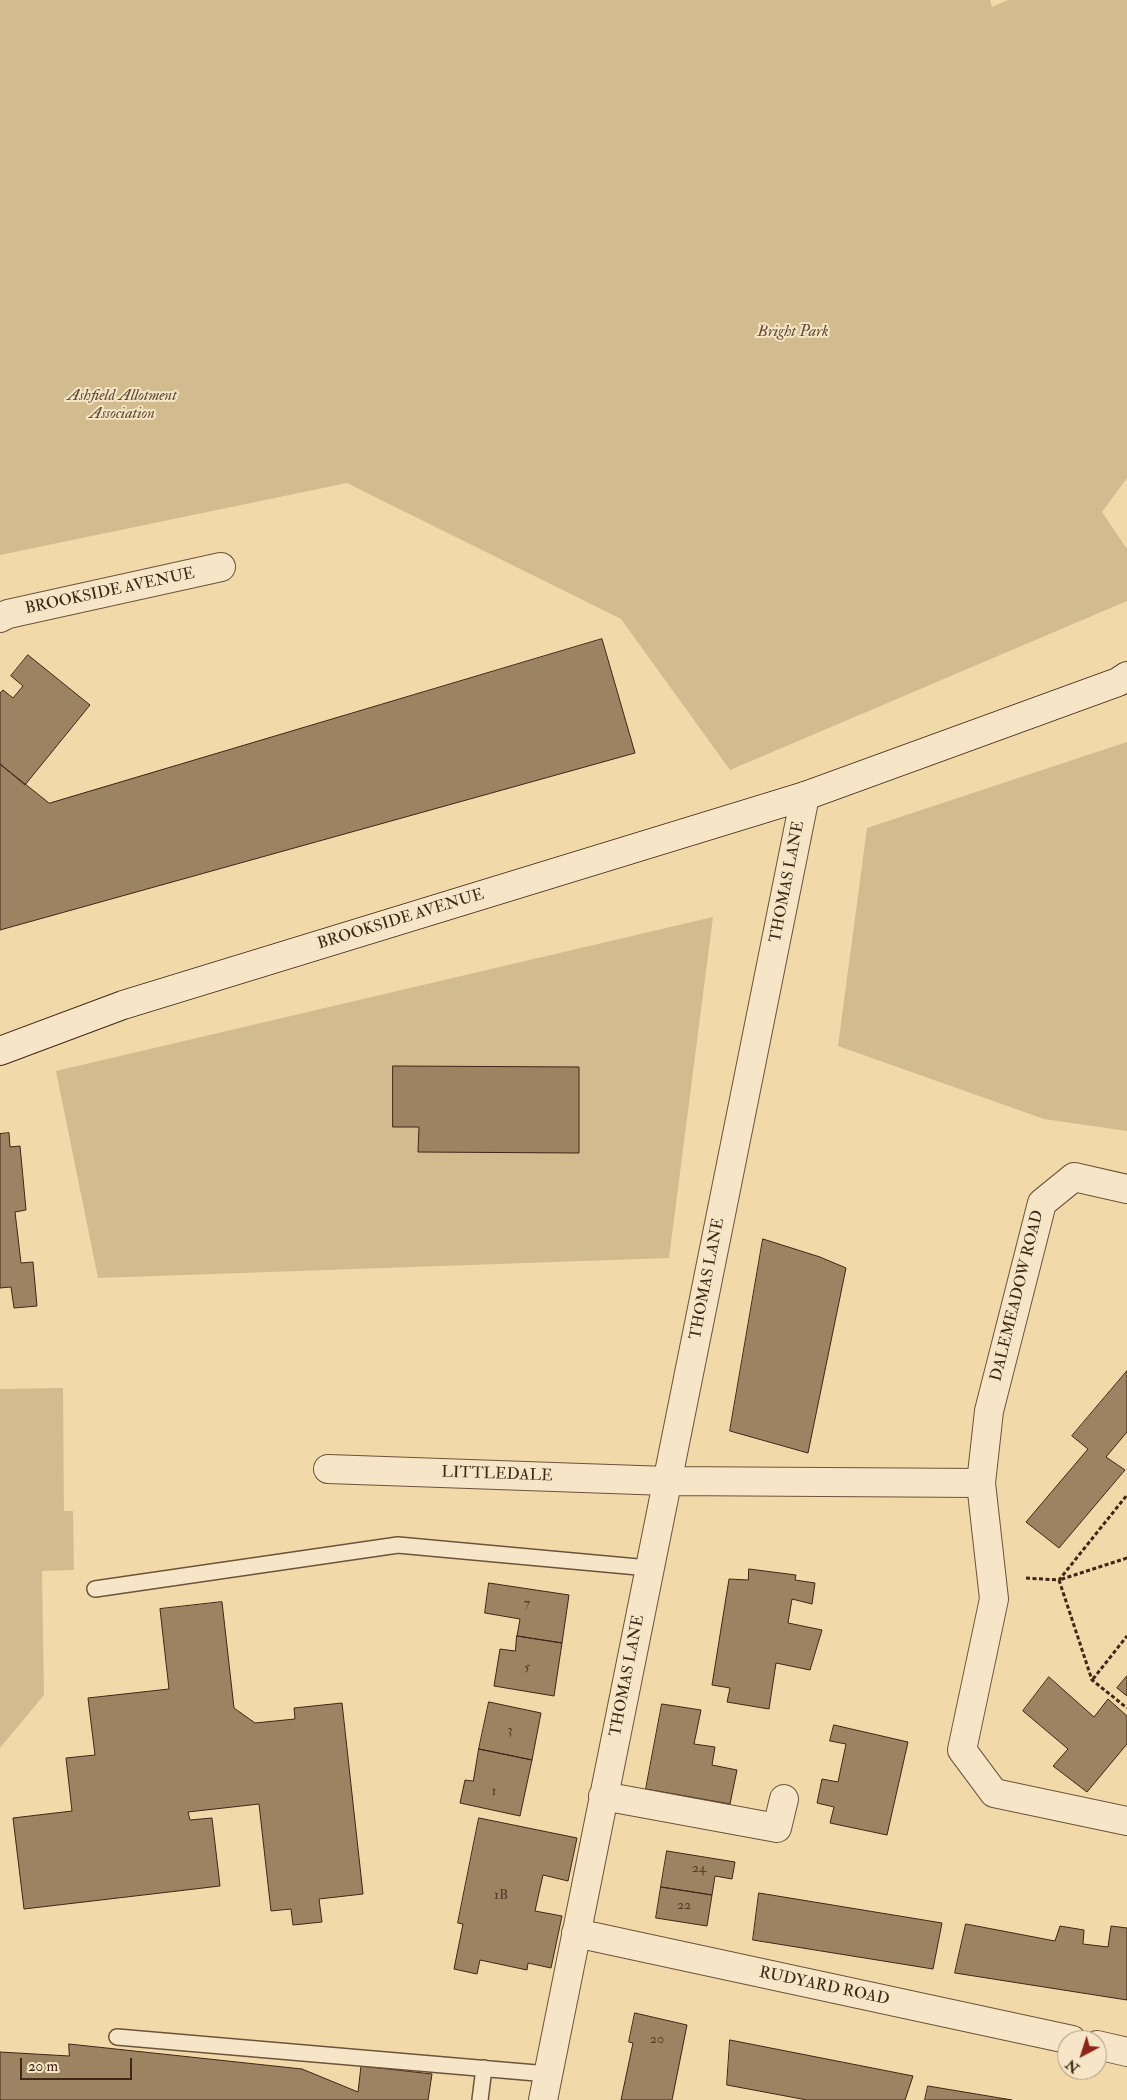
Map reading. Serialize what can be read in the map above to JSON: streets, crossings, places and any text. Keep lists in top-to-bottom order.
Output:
{
  "streets": {
    "street": [
      "BROOKSIDE AVENUE",
      "THOMAS LANE",
      "DALEMEADOW ROAD",
      "LITTLEDALE",
      "RUDYARD ROAD"
    ]
  },
  "crossings": [
    ["BROOKSIDE AVENUE", "THOMAS LANE"],
    ["THOMAS LANE", "LITTLEDALE"],
    ["THOMAS LANE", "RUDYARD ROAD"]
  ],
  "parks": ["Bright Park", "Ashfield Allotment Association"],
  "house_numbers": [
    "7",
    "5",
    "3",
    "1",
    "24",
    "1B",
    "22",
    "20"
  ],
  "scale_bar": "20 m",
  "north": "bottom left"
}
